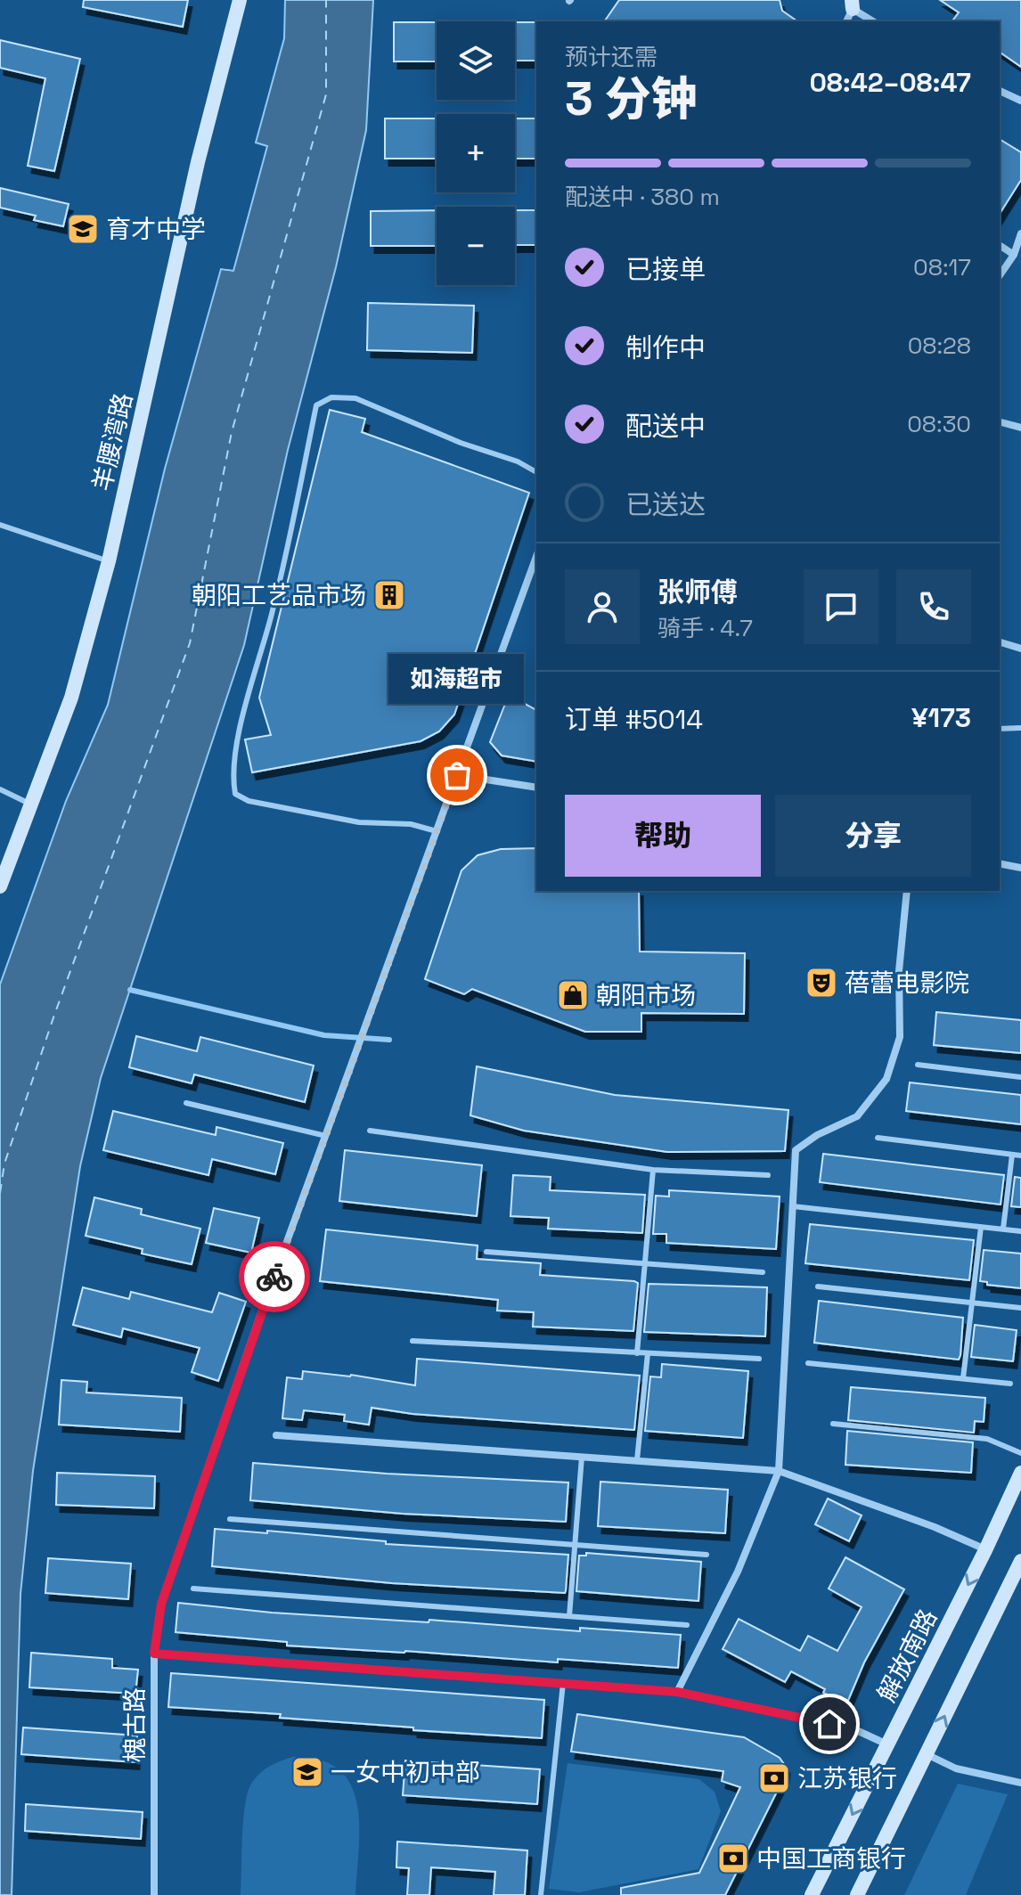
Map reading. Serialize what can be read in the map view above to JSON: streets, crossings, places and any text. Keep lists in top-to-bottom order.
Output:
{
  "streets": {
    "street": ["羊腰湾路", "解放南路", "槐古路"]
  },
  "places": {
    "school or university": ["育才中学", "一女中初中部"],
    "building": ["朝阳工艺品市场"],
    "other": ["如海超市"],
    "theatre": ["蓓蕾电影院"],
    "shop": ["朝阳市场"],
    "bank": ["江苏银行", "中国工商银行"]
  },
  "page": {
    "map_buttons": ["+", "−"],
    "heading": ["3 分钟", "预计还需", "08:42–08:47"],
    "panel": [
      "张师傅",
      "骑手 · 4.7",
      "订单 #5014",
      "¥173"
    ],
    "bar": "配送中 · 380 m",
    "list": [
      ["已接单", "08:17"],
      ["制作中", "08:28"],
      ["配送中", "08:30"],
      "已送达"
    ],
    "bubble": "如海超市",
    "buttons": ["帮助", "分享"]
  }
}
